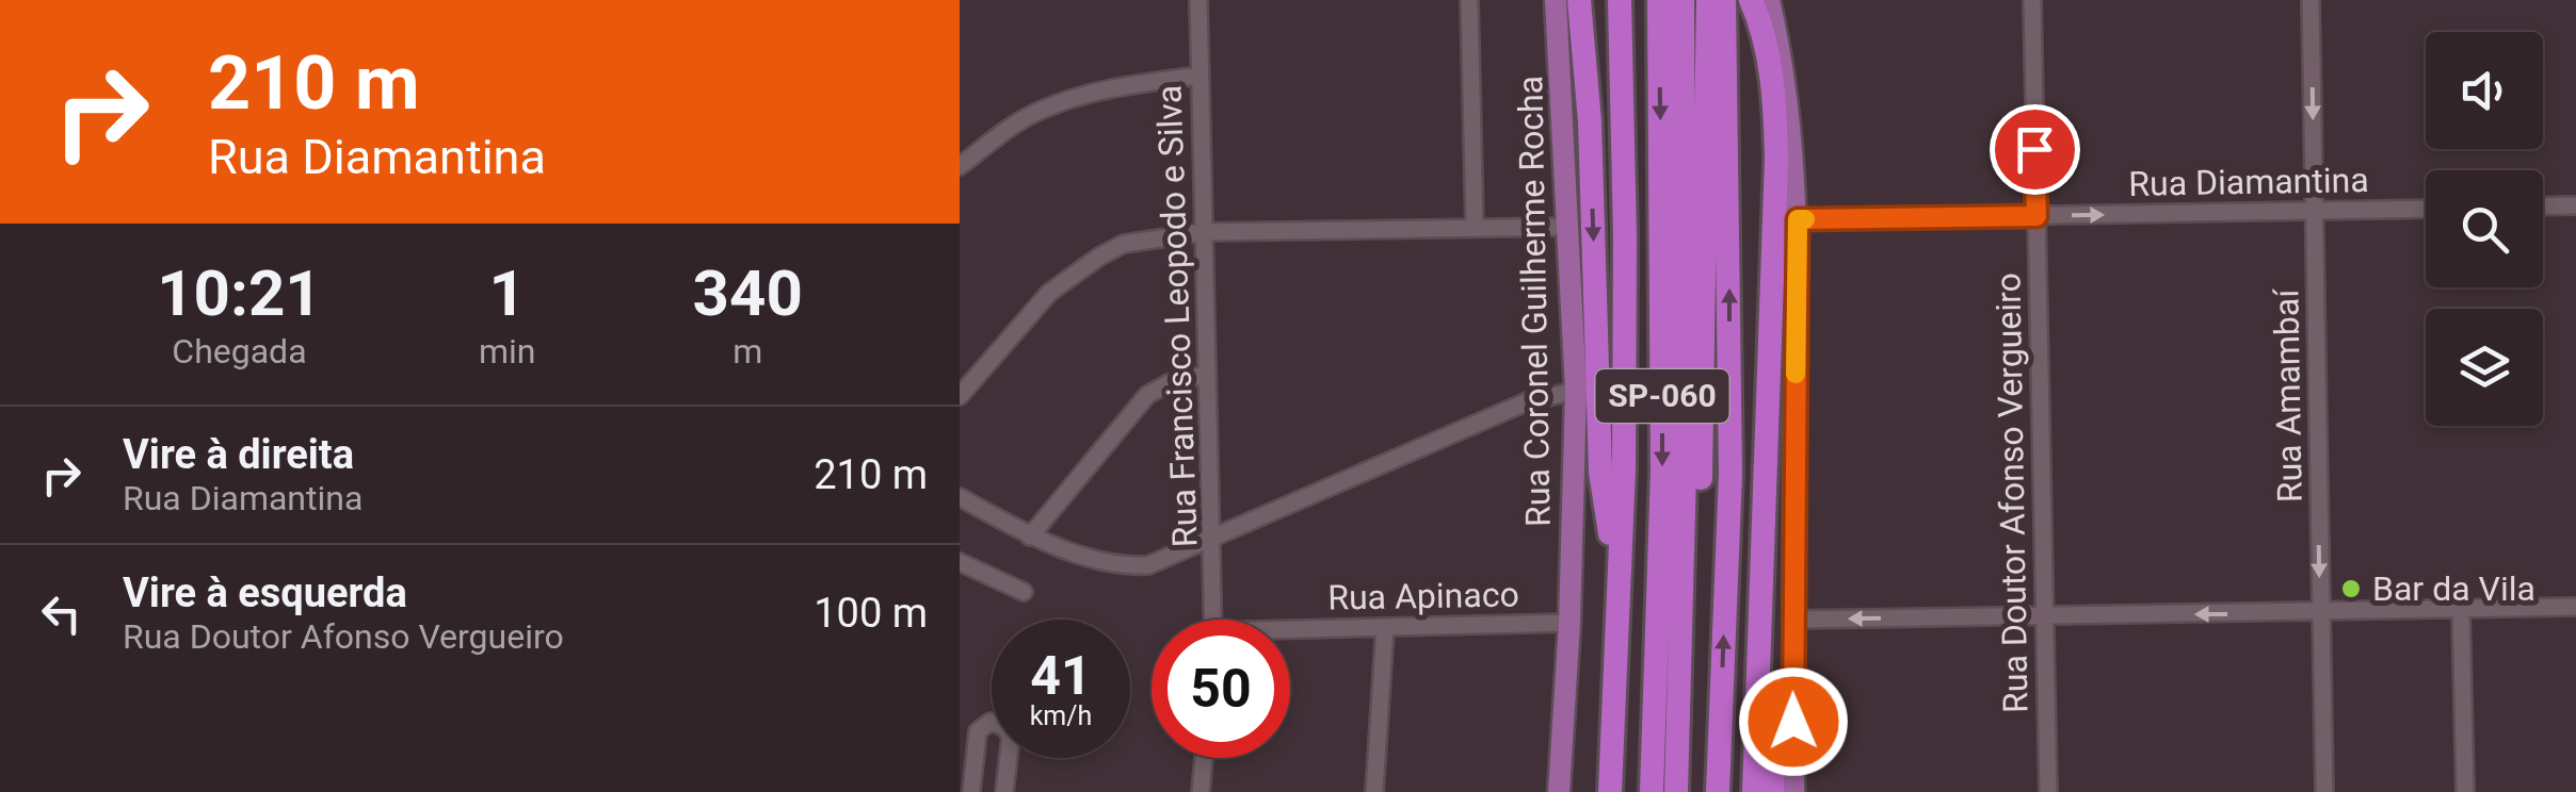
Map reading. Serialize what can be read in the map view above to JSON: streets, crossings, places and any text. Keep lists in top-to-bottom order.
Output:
{
  "streets": {
    "highway": ["SP-060"],
    "main road": ["Rua Coronel Guilherme Rocha"],
    "street": [
      "Rua Diamantina",
      "Rua Francisco Leopodo e Silva",
      "Rua Amambaí",
      "Rua Doutor Afonso Vergueiro",
      "Rua Apinaco"
    ]
  },
  "crossings": [
    ["Rua Diamantina", "Rua Amambaí"],
    ["Rua Diamantina", "Rua Doutor Afonso Vergueiro"],
    ["Rua Coronel Guilherme Rocha", "Rua Apinaco"]
  ],
  "one_way": ["Rua Diamantina", "Rua Amambaí"],
  "places": ["Bar da Vila"],
  "page": {
    "turn": ["210 m", "Rua Diamantina"],
    "eta": [
      "10:21",
      "Chegada",
      "1",
      "min",
      "340",
      "m"
    ],
    "list": [
      {
        "name": "Vire à direita",
        "note": "Rua Diamantina",
        "value": "210 m"
      },
      {
        "name": "Vire à esquerda",
        "note": "Rua Doutor Afonso Vergueiro",
        "value": "100 m"
      }
    ],
    "speed": "41 km/h",
    "limit": "50"
  }
}
